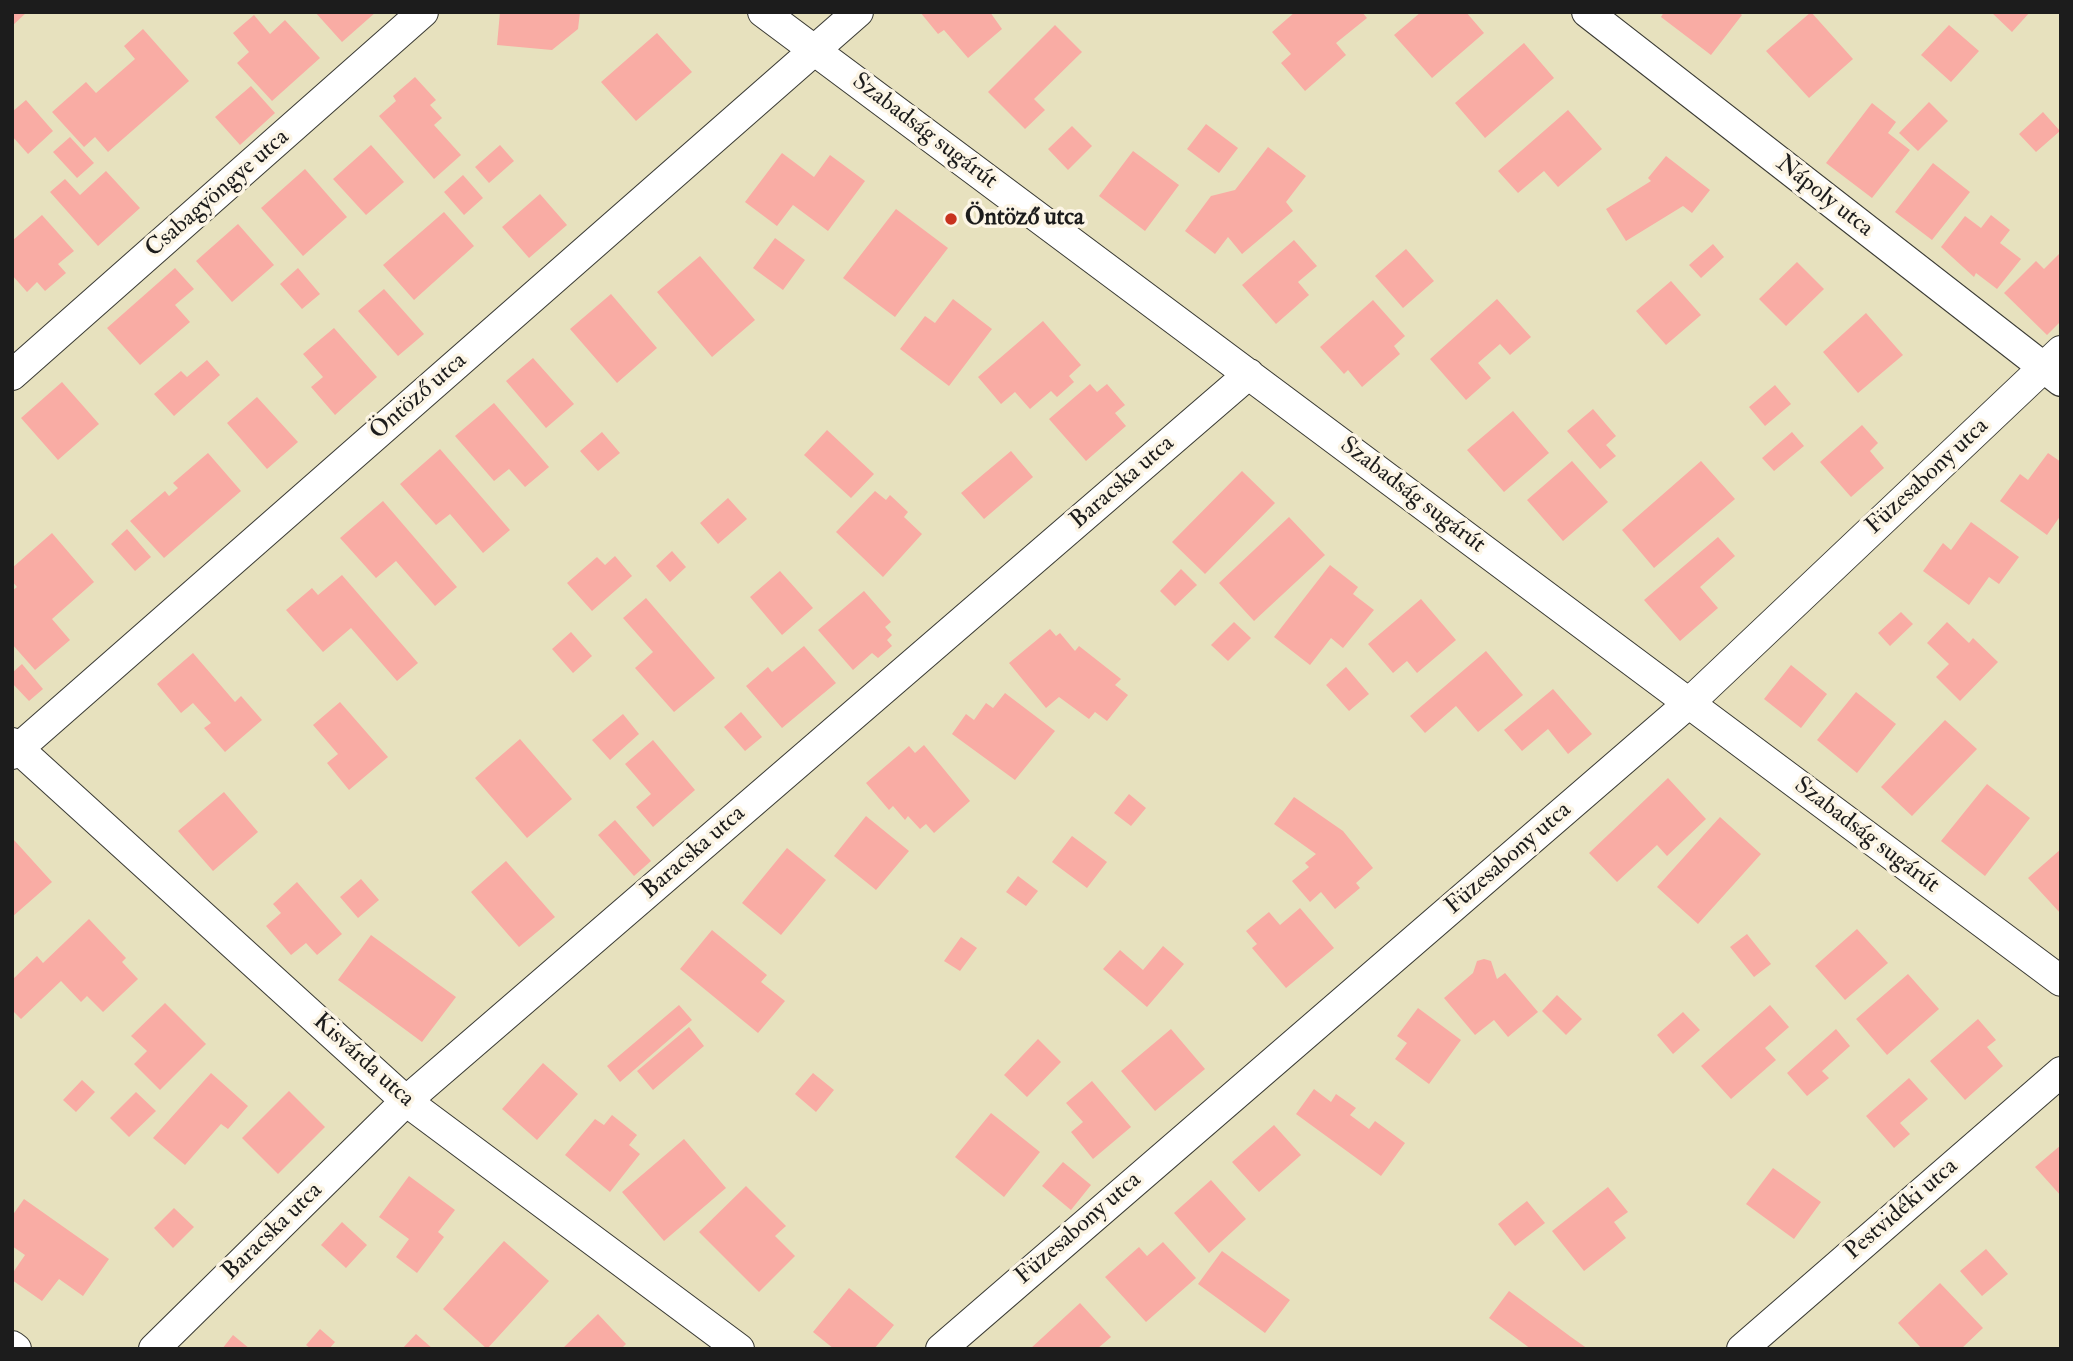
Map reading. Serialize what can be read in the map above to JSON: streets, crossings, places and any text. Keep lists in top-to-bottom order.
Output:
{
  "streets": {
    "street": [
      "Szabadság sugárút",
      "Csabagyöngye utca",
      "Nápoly utca",
      "Öntöző utca",
      "Füzesabony utca",
      "Baracska utca",
      "Kisvárda utca",
      "Pestvidéki utca"
    ]
  },
  "crossings": [
    ["Szabadság sugárút", "Öntöző utca"],
    ["Szabadság sugárút", "Füzesabony utca"],
    ["Szabadság sugárút", "Baracska utca"],
    ["Nápoly utca", "Füzesabony utca"],
    ["Öntöző utca", "Kisvárda utca"],
    ["Baracska utca", "Kisvárda utca"]
  ],
  "places": ["Öntöző utca"]
}
